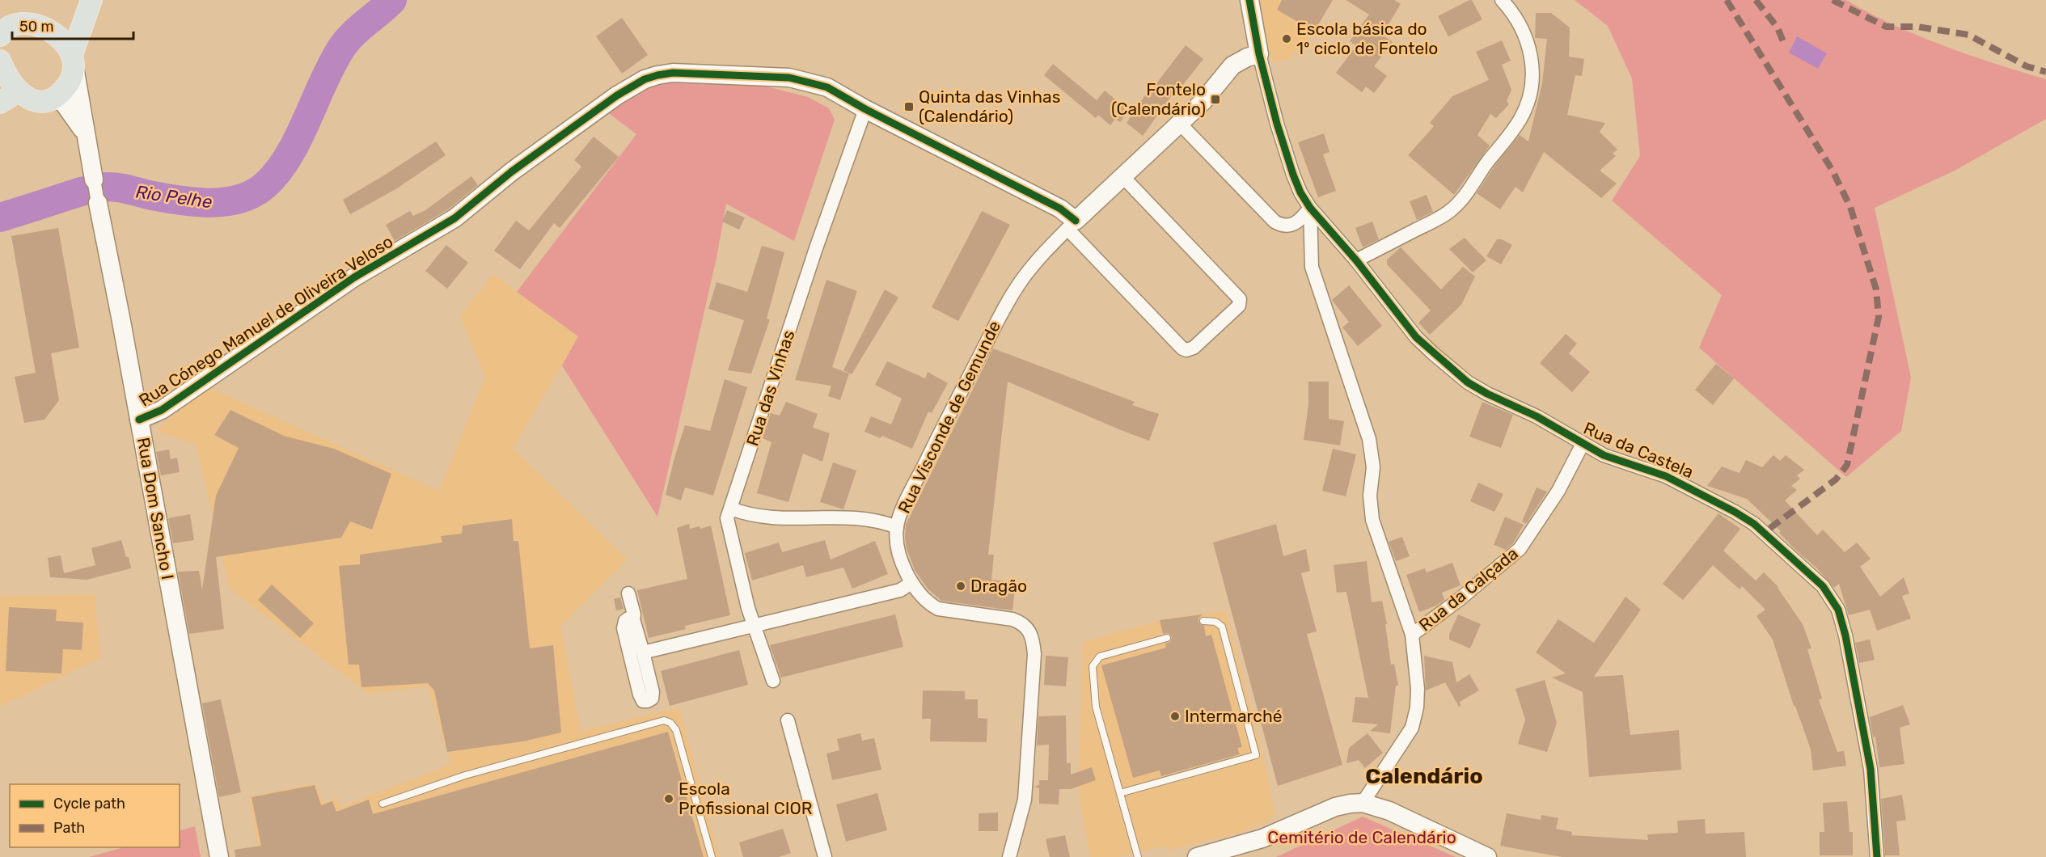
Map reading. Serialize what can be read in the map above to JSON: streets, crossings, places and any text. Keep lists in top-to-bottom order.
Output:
{
  "streets": {
    "street": [
      "Rua Cónego Manuel de Oliveira Veloso",
      "Rua das Vinhas",
      "Rua Visconde de Gemunde",
      "Rua da Castela",
      "Rua Dom Sancho I",
      "Rua da Calçada"
    ]
  },
  "crossings": [
    ["Rua Cónego Manuel de Oliveira Veloso", "Rua das Vinhas"],
    ["Rua Cónego Manuel de Oliveira Veloso", "Rua Visconde de Gemunde"],
    ["Rua Cónego Manuel de Oliveira Veloso", "Rua Dom Sancho I"],
    ["Rua da Castela", "Rua da Calçada"]
  ],
  "districts": ["Calendário"],
  "water": ["Rio Pelhe"],
  "parks": ["Cemitério de Calendário"],
  "places": {
    "other": [
      "Escola básica do 1º ciclo de Fontelo",
      "Dragão",
      "Intermarché",
      "Escola Profissional CIOR"
    ],
    "transit": ["Fontelo (Calendário)", "Quinta das Vinhas (Calendário)"]
  },
  "legend": ["Cycle path", "Path"],
  "scale_bar": "50 m"
}
